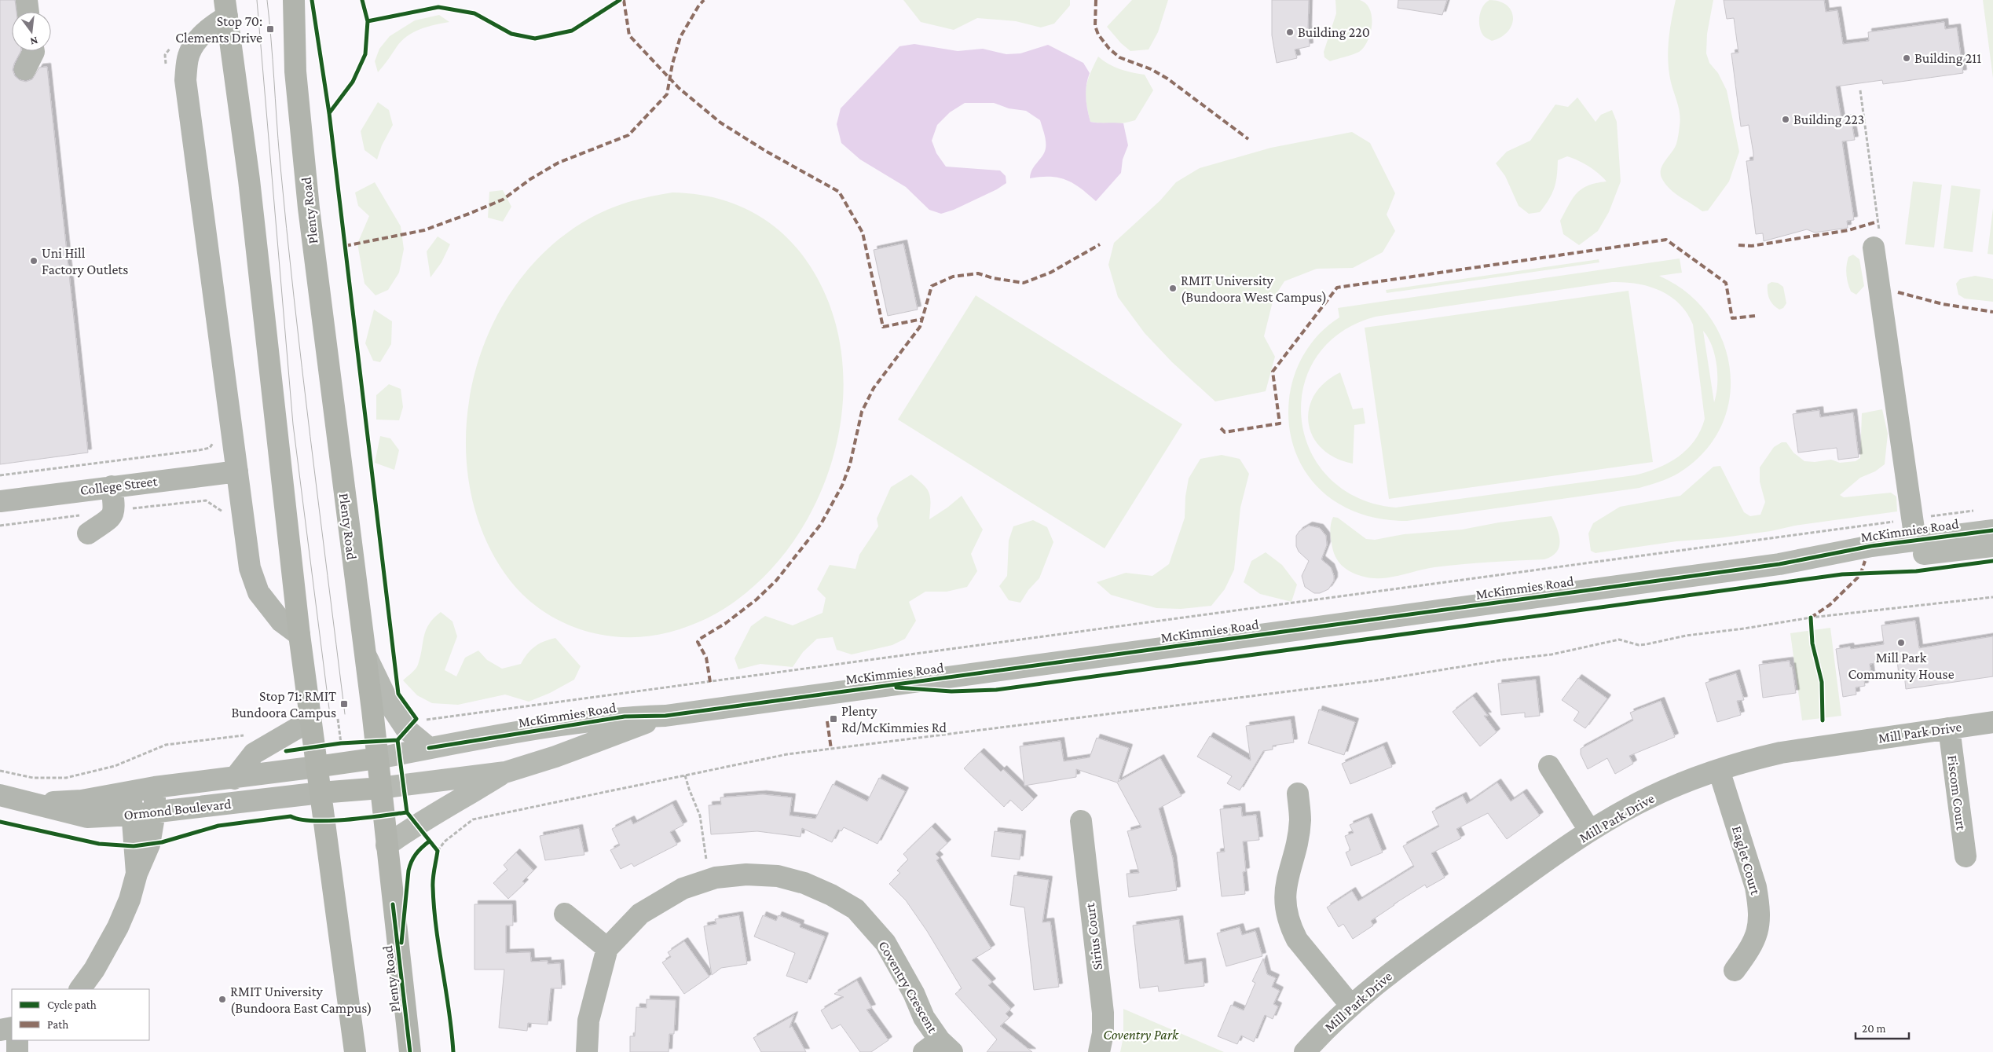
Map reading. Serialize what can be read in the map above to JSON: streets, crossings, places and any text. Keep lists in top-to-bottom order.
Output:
{
  "streets": {
    "highway": ["Plenty Road", "McKimmies Road"],
    "street": [
      "College Street",
      "Mill Park Drive",
      "Fiscom Court",
      "Ormond Boulevard",
      "Eaglet Court",
      "Sirius Court",
      "Coventry Crescent"
    ]
  },
  "crossings": [
    ["Plenty Road", "McKimmies Road"],
    ["McKimmies Road", "Ormond Boulevard"],
    ["Mill Park Drive", "Fiscom Court"],
    ["Mill Park Drive", "Eaglet Court"]
  ],
  "parks": ["Coventry Park"],
  "places": {
    "transit": ["Stop 70: Clements Drive", "Stop 71: RMIT Bundoora Campus", "Plenty Rd/McKimmies Rd"],
    "other": [
      "Building 220",
      "Building 211",
      "Building 223",
      "Uni Hill Factory Outlets",
      "RMIT University (Bundoora West Campus)",
      "Mill Park Community House",
      "RMIT University (Bundoora East Campus)"
    ]
  },
  "legend": ["Cycle path", "Path"],
  "scale_bar": "20 m",
  "north": "bottom"
}
